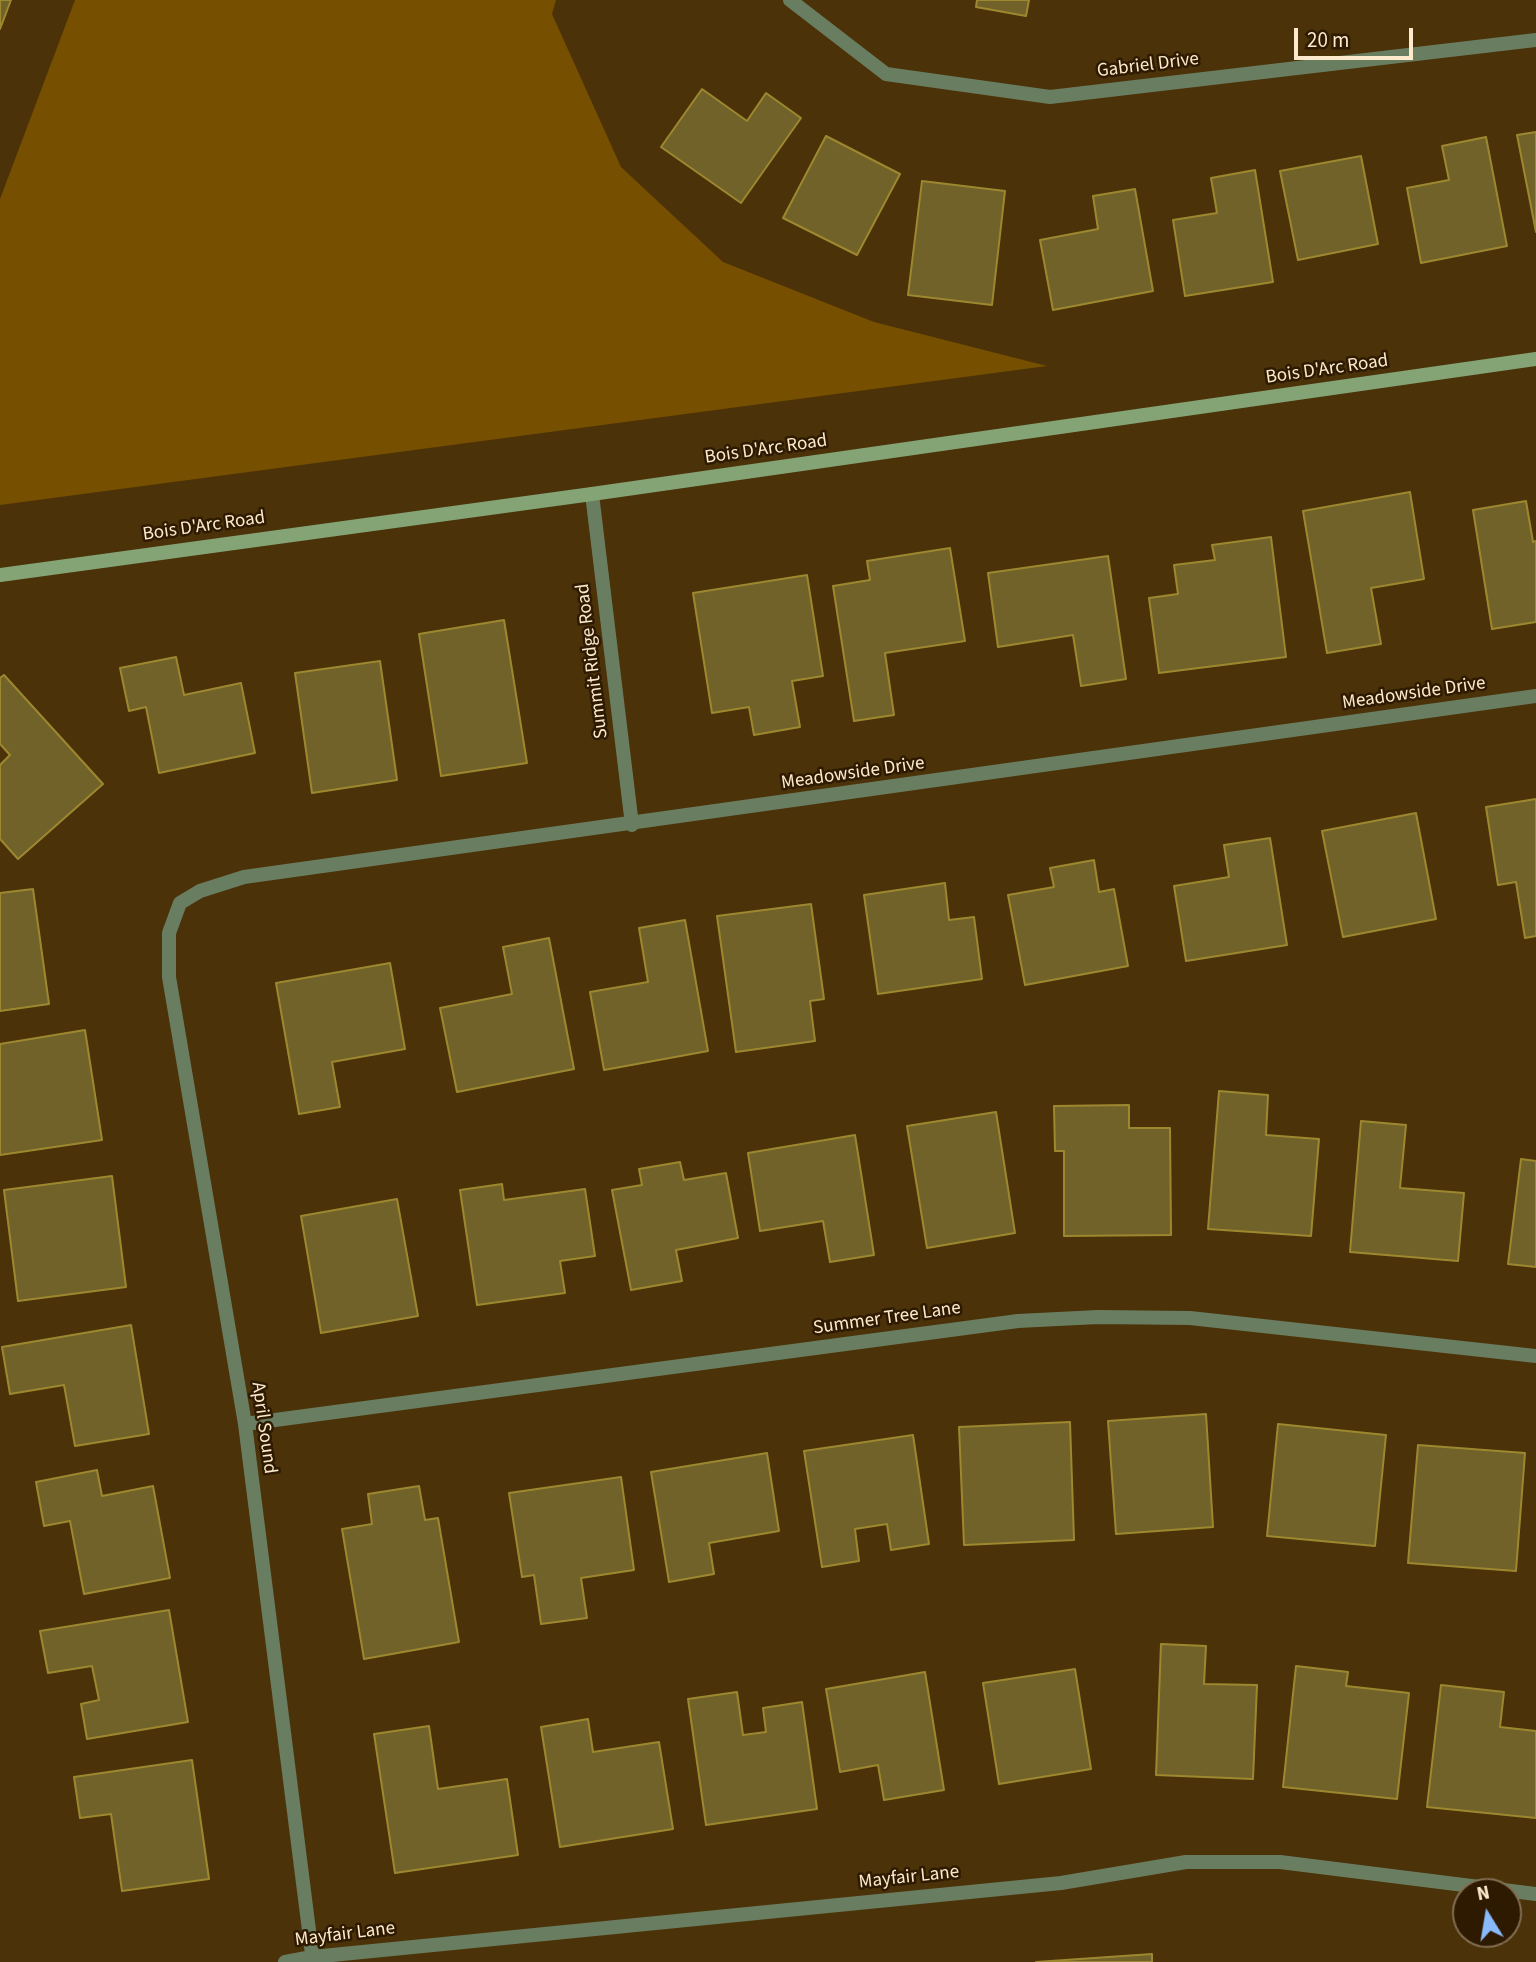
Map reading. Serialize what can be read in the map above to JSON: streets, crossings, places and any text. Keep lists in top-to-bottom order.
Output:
{
  "streets": {
    "street": [
      "Gabriel Drive",
      "Bois D'Arc Road",
      "Summit Ridge Road",
      "Meadowside Drive",
      "Summer Tree Lane",
      "April Sound",
      "Mayfair Lane"
    ]
  },
  "crossings": [
    ["Bois D'Arc Road", "Summit Ridge Road"],
    ["Summit Ridge Road", "Meadowside Drive"],
    ["Meadowside Drive", "April Sound"],
    ["Summer Tree Lane", "April Sound"],
    ["April Sound", "Mayfair Lane"]
  ],
  "scale_bar": "20 m",
  "north": "top"
}
